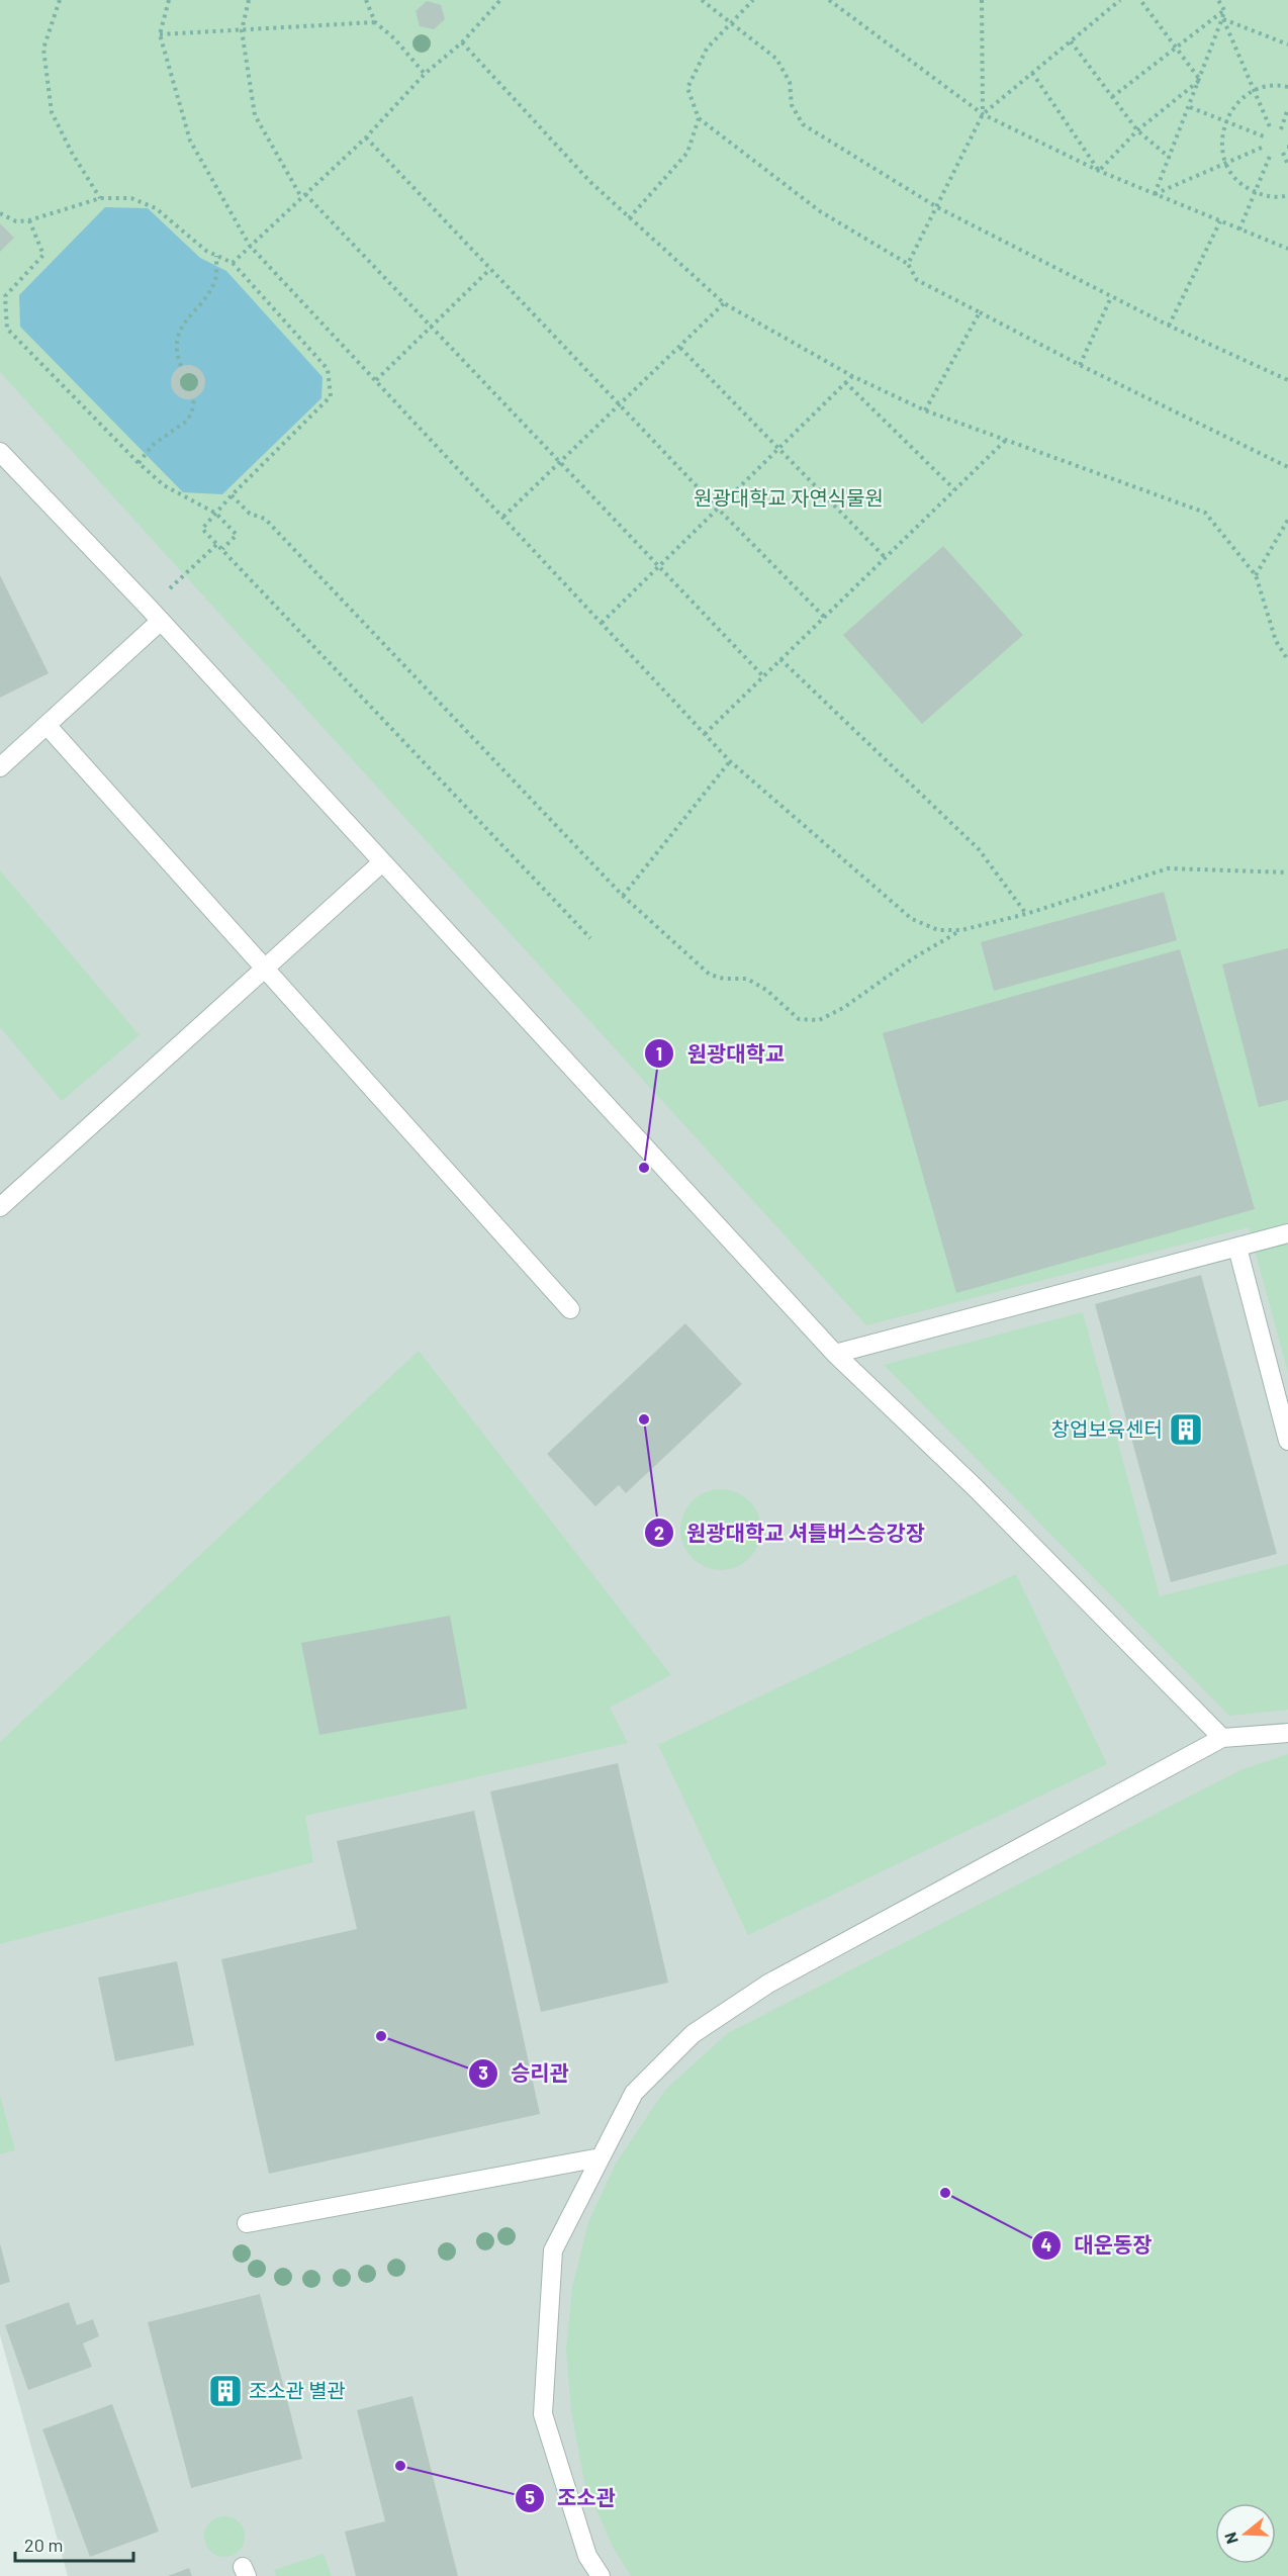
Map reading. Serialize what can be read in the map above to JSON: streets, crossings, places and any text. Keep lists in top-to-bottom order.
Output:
{
  "parks": ["원광대학교 자연식물원"],
  "places": {
    "other": [
      "원광대학교",
      "원광대학교 셔틀버스승강장",
      "승리관",
      "대운동장",
      "조소관"
    ],
    "building": ["창업보육센터", "조소관 별관"]
  },
  "scale_bar": "20 m",
  "north": "left"
}
